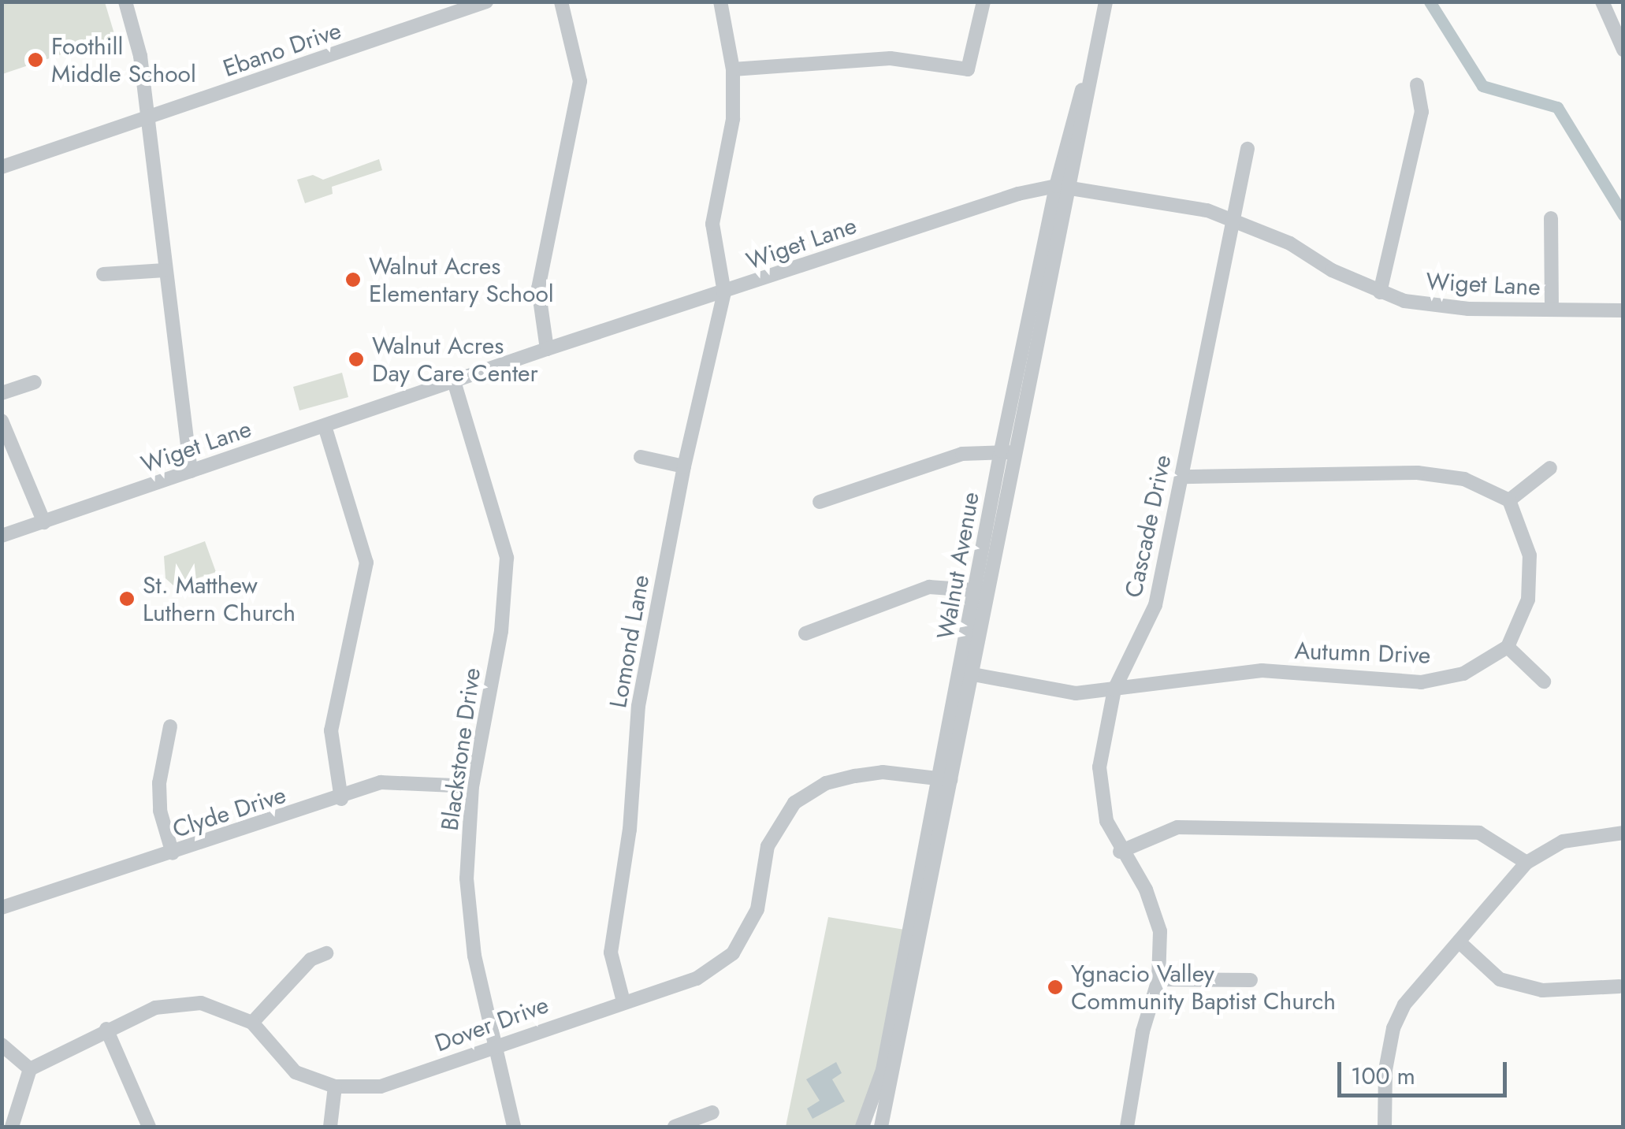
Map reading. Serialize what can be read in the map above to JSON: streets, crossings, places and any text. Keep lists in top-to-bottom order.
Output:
{
  "streets": {
    "street": [
      "Ebano Drive",
      "Wiget Lane",
      "Cascade Drive",
      "Walnut Avenue",
      "Lomond Lane",
      "Autumn Drive",
      "Blackstone Drive",
      "Clyde Drive",
      "Dover Drive"
    ]
  },
  "crossings": [
    ["Wiget Lane", "Cascade Drive"],
    ["Wiget Lane", "Walnut Avenue"],
    ["Wiget Lane", "Lomond Lane"],
    ["Wiget Lane", "Blackstone Drive"],
    ["Cascade Drive", "Autumn Drive"],
    ["Walnut Avenue", "Autumn Drive"],
    ["Walnut Avenue", "Dover Drive"],
    ["Lomond Lane", "Dover Drive"],
    ["Blackstone Drive", "Clyde Drive"],
    ["Blackstone Drive", "Dover Drive"]
  ],
  "places": [
    "Foothill Middle School",
    "Walnut Acres Elementary School",
    "Walnut Acres Day Care Center",
    "St. Matthew Luthern Church",
    "Ygnacio Valley Community Baptist Church"
  ],
  "scale_bar": "100 m"
}
